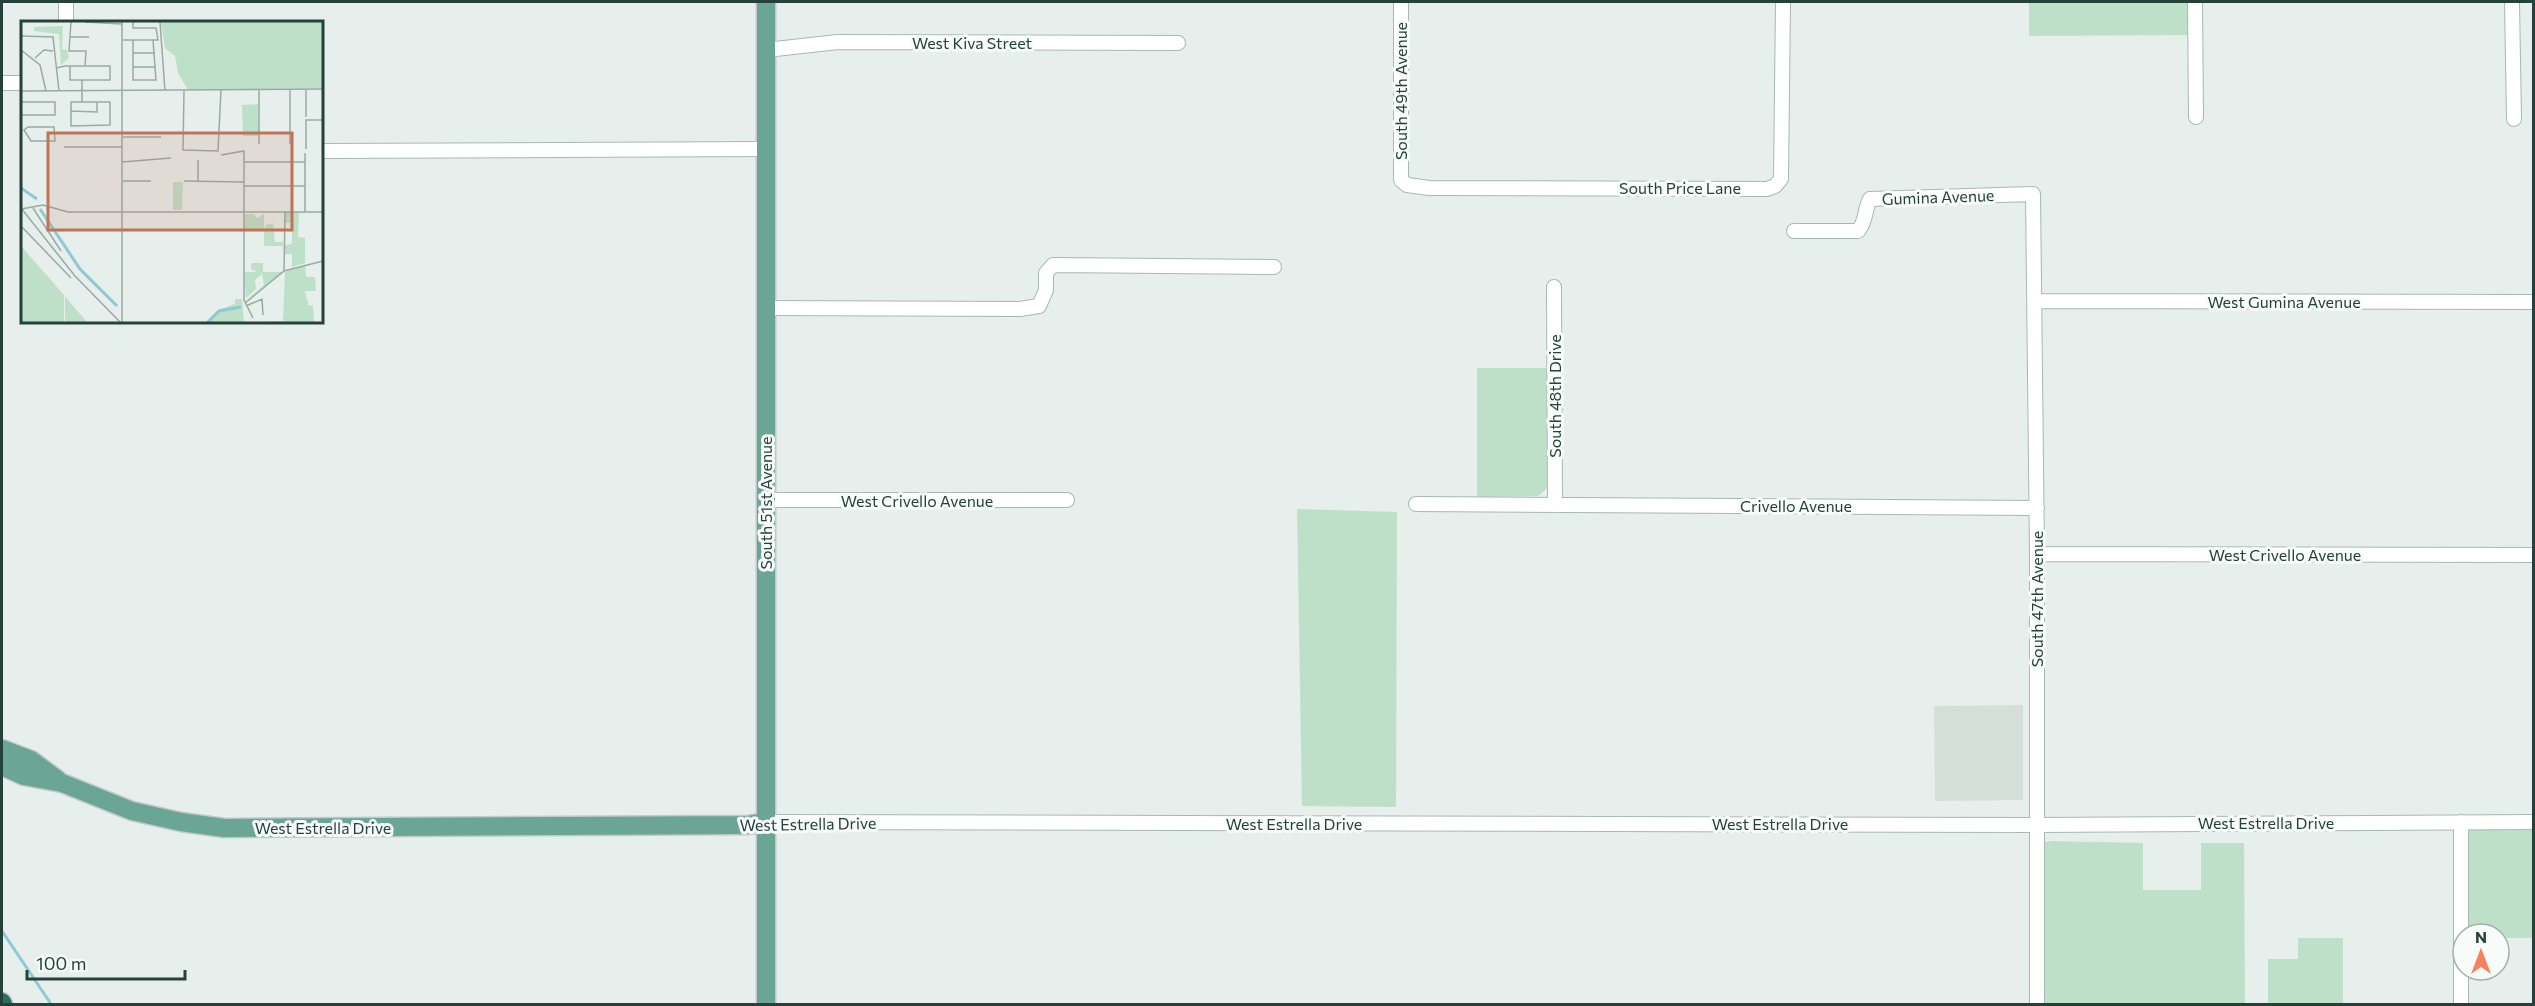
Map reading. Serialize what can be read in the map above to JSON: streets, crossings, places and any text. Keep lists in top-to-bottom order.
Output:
{
  "streets": {
    "main road": ["South 51st Avenue", "West Estrella Drive"],
    "street": [
      "West Kiva Street",
      "South 49th Avenue",
      "South Price Lane",
      "Gumina Avenue",
      "West Gumina Avenue",
      "South 48th Drive",
      "West Crivello Avenue",
      "Crivello Avenue",
      "South 47th Avenue"
    ]
  },
  "crossings": [
    ["West Kiva Street", "South 51st Avenue"],
    ["South 49th Avenue", "South Price Lane"],
    ["Gumina Avenue", "South 47th Avenue"],
    ["West Gumina Avenue", "South 47th Avenue"],
    ["South 48th Drive", "Crivello Avenue"],
    ["West Crivello Avenue", "South 51st Avenue"],
    ["West Crivello Avenue", "South 47th Avenue"],
    ["South 51st Avenue", "West Estrella Drive"],
    ["Crivello Avenue", "South 47th Avenue"],
    ["South 47th Avenue", "West Estrella Drive"]
  ],
  "scale_bar": "100 m",
  "north": "top"
}
